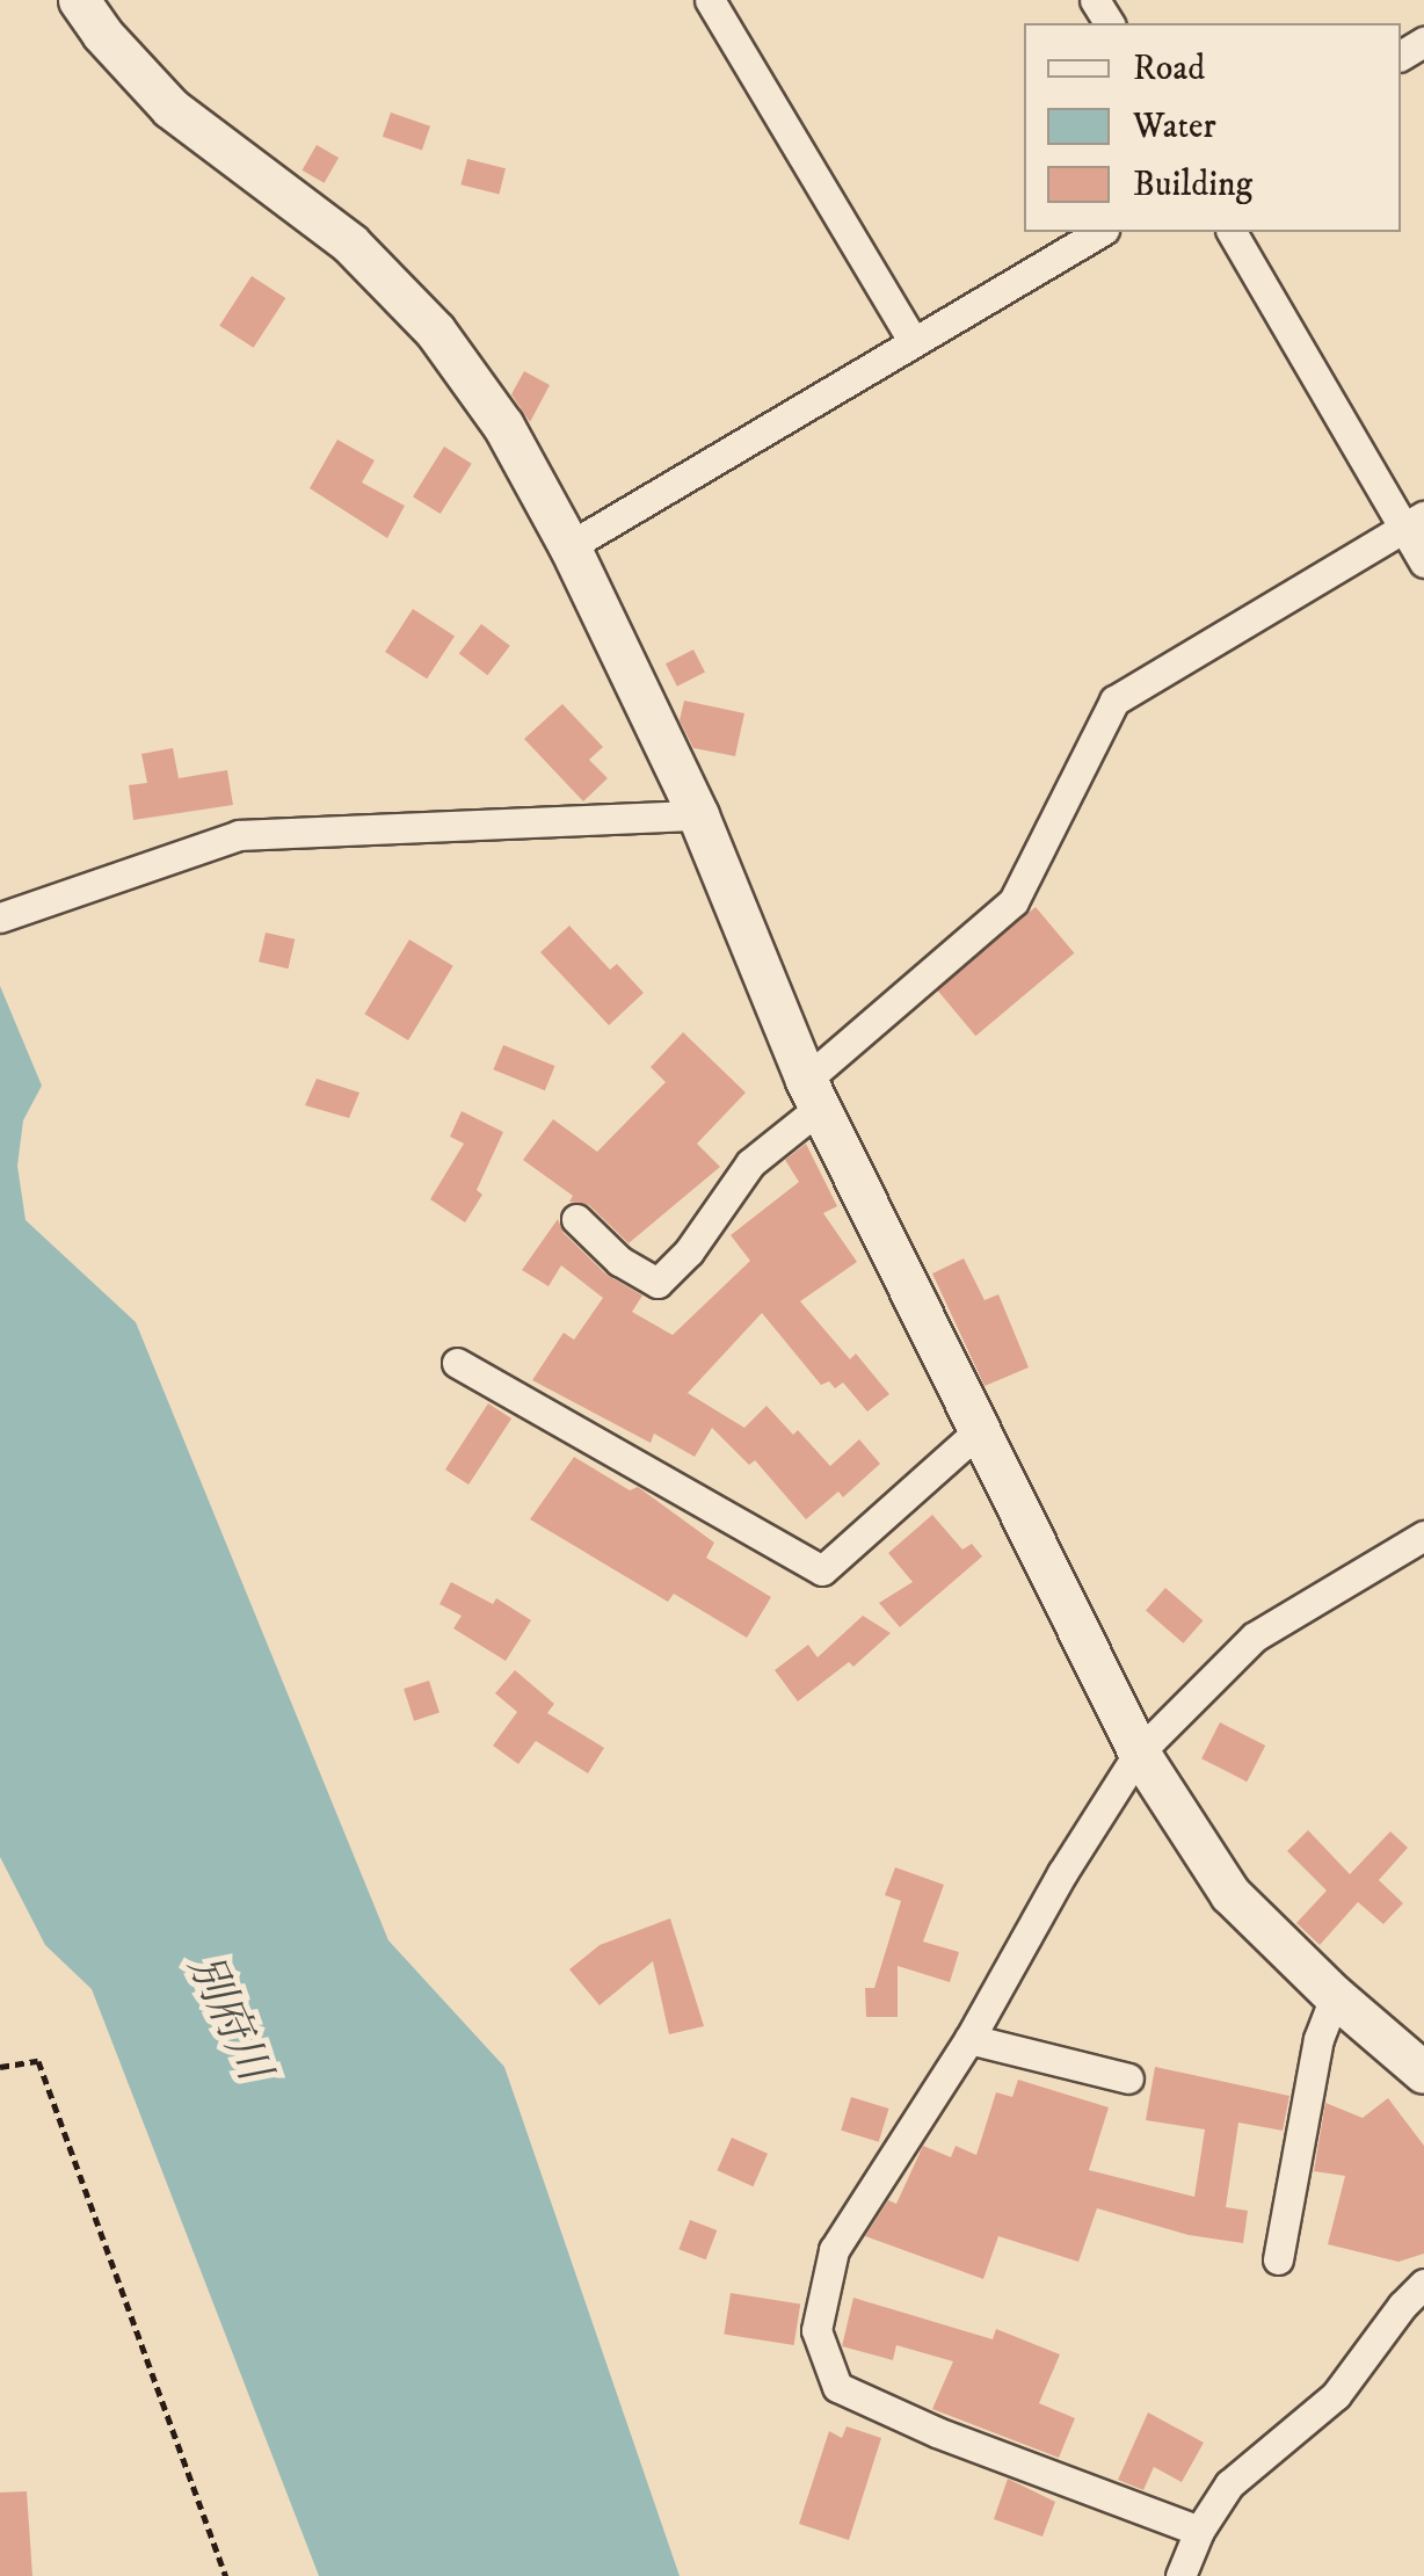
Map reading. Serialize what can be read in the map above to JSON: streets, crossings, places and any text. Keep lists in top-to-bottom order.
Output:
{
  "water": ["別府川"],
  "legend": ["Road", "Water", "Building"]
}
